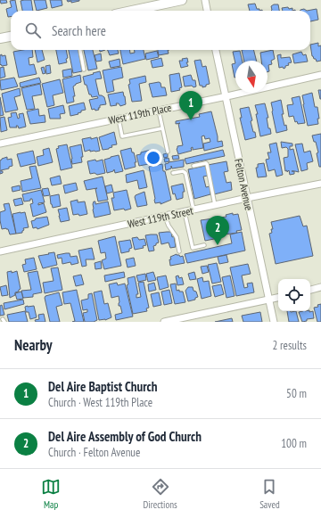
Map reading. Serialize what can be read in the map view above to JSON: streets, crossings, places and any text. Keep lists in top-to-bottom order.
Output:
{
  "streets": {
    "street": ["West 119th Place", "Felton Avenue", "West 119th Street"]
  },
  "crossings": [
    ["West 119th Place", "Felton Avenue"],
    ["Felton Avenue", "West 119th Street"]
  ],
  "north": "bottom",
  "page": {
    "search": "Search here",
    "pins": ["1", "2"],
    "heading": ["Nearby", "2 results"],
    "list": [
      {
        "mark": "1",
        "name": "Del Aire Baptist Church",
        "note": "Church · West 119th Place",
        "value": "50 m"
      },
      {
        "mark": "2",
        "name": "Del Aire Assembly of God Church",
        "note": "Church · Felton Avenue",
        "value": "100 m"
      }
    ],
    "nav": ["Map", "Directions", "Saved"]
  }
}
